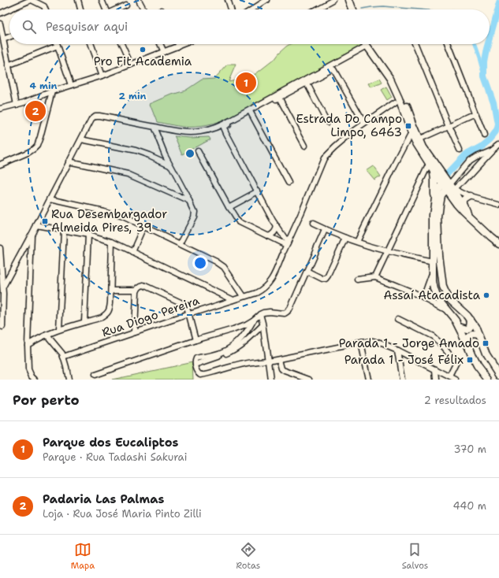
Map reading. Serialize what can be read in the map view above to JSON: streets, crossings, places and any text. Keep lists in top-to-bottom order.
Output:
{
  "streets": {
    "street": ["Rua Diogo Pereira"]
  },
  "places": {
    "other": ["Pro Fit Academia", "Assaí Atacadista"],
    "transit": [
      "Estrada Do Campo Limpo, 6463",
      "Rua Desembargador Almeida Pires, 39",
      "Parada 1 - Jorge Amado",
      "Parada 1 - José Félix"
    ]
  },
  "page": {
    "search": "Pesquisar aqui",
    "pins": ["1", "2"],
    "heading": ["Por perto", "2 resultados"],
    "list": [
      {
        "mark": "1",
        "name": "Parque dos Eucaliptos",
        "note": "Parque · Rua Tadashi Sakurai",
        "value": "370 m"
      },
      {
        "mark": "2",
        "name": "Padaria Las Palmas",
        "note": "Loja · Rua José Maria Pinto Zilli",
        "value": "440 m"
      }
    ],
    "nav": ["Mapa", "Rotas", "Salvos"]
  },
  "rings": ["4 min", "2 min"]
}
